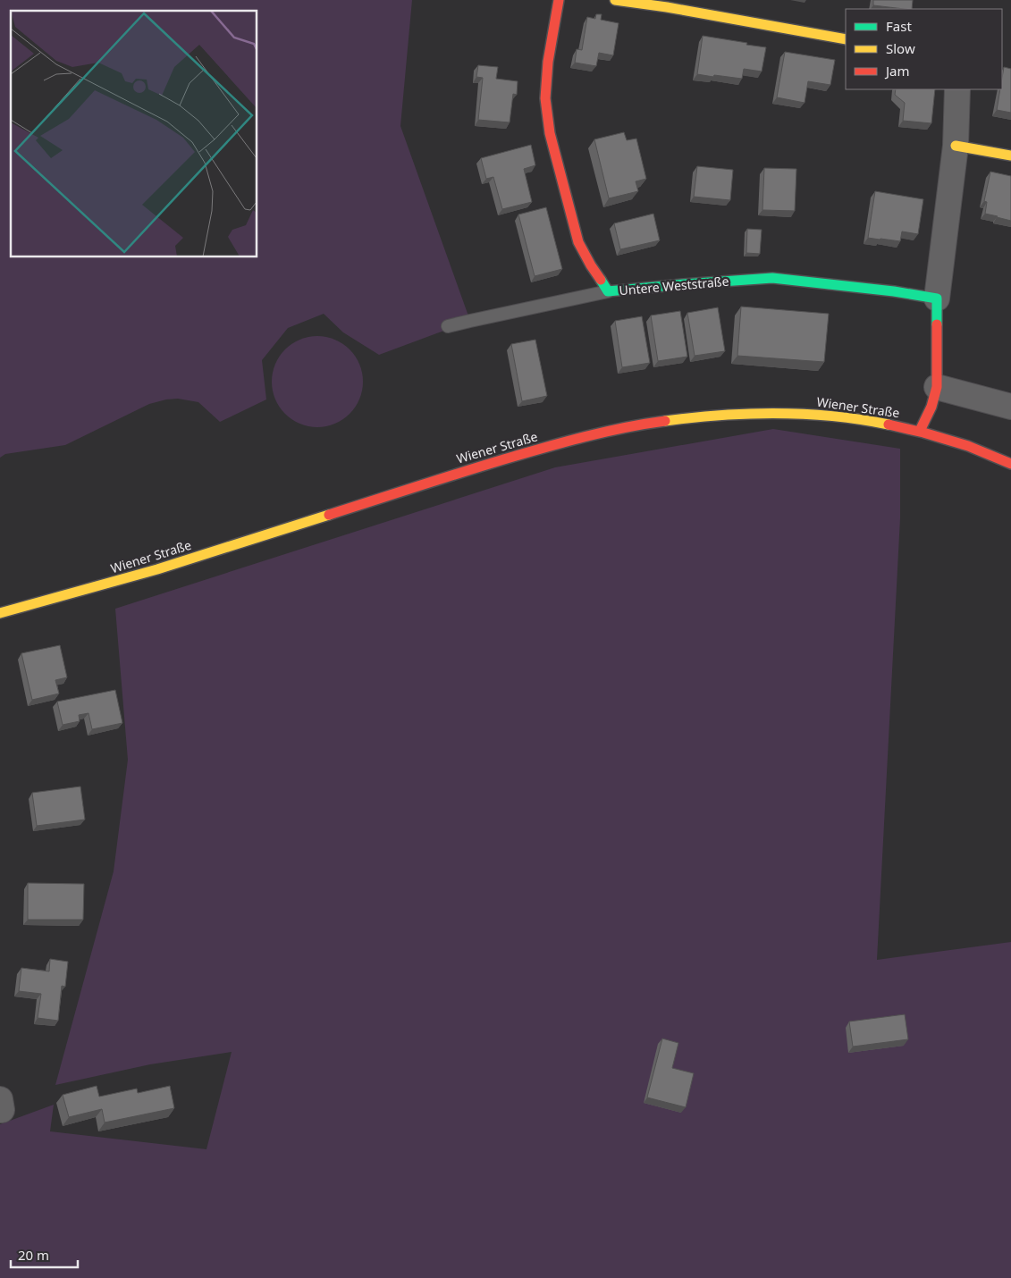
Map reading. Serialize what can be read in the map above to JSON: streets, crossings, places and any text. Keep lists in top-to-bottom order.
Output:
{
  "streets": {
    "street": ["Untere Weststraße", "Wiener Straße"]
  },
  "legend": ["Fast", "Slow", "Jam"],
  "scale_bar": "20 m"
}
